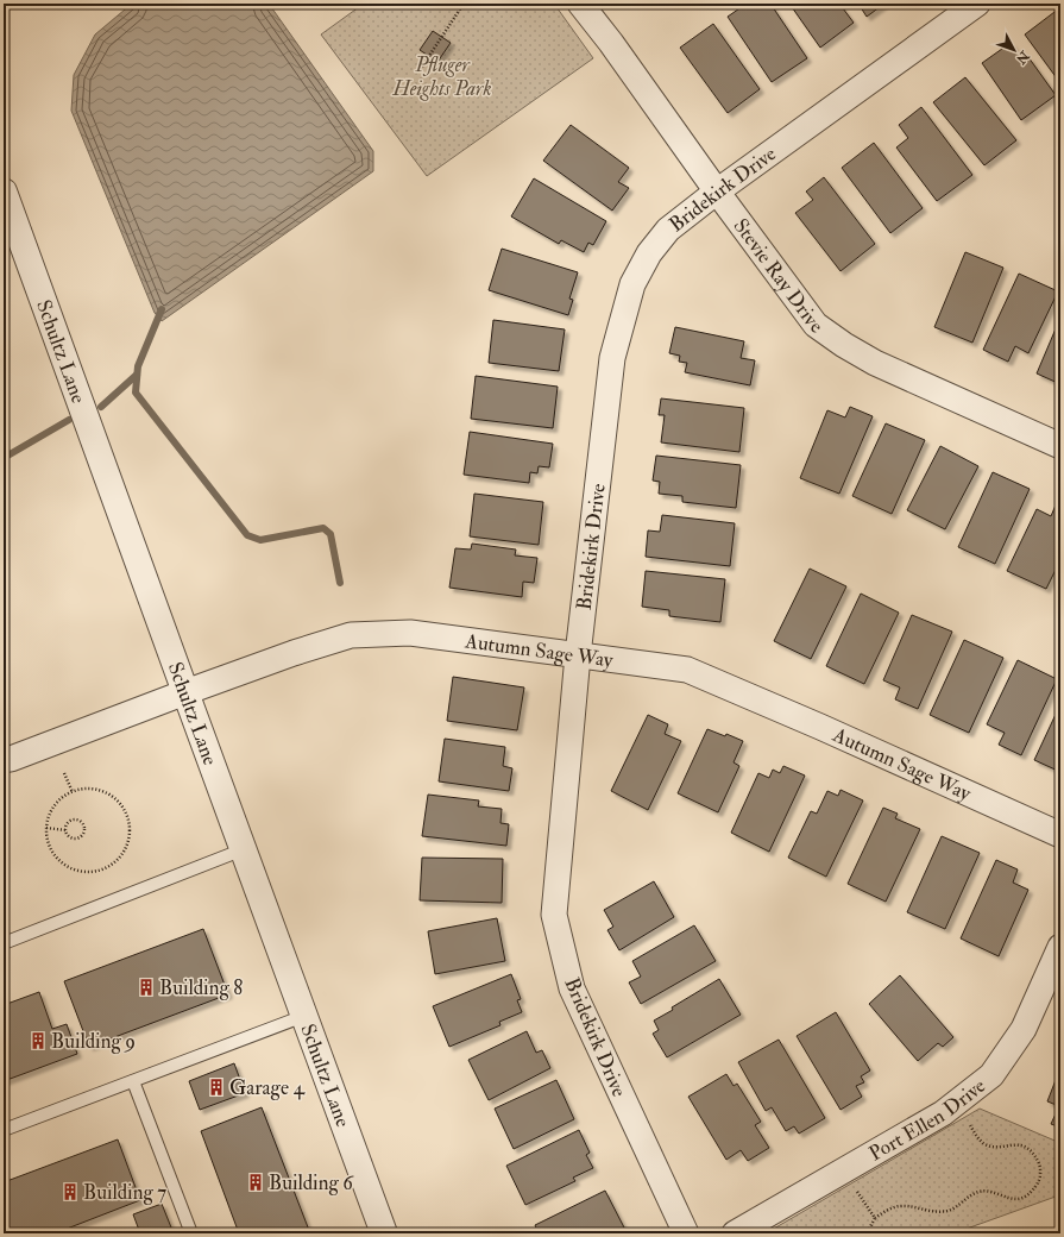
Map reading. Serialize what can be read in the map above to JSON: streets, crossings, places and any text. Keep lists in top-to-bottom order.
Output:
{
  "streets": {
    "street": [
      "Bridekirk Drive",
      "Stevie Ray Drive",
      "Schultz Lane",
      "Autumn Sage Way",
      "Port Ellen Drive"
    ]
  },
  "crossings": [
    ["Bridekirk Drive", "Stevie Ray Drive"],
    ["Bridekirk Drive", "Autumn Sage Way"],
    ["Schultz Lane", "Autumn Sage Way"]
  ],
  "parks": ["Pfluger Heights Park"],
  "places": {
    "building": [
      "Building 8",
      "Building 9",
      "Garage 4",
      "Building 6",
      "Building 7"
    ]
  },
  "north": "bottom right"
}
